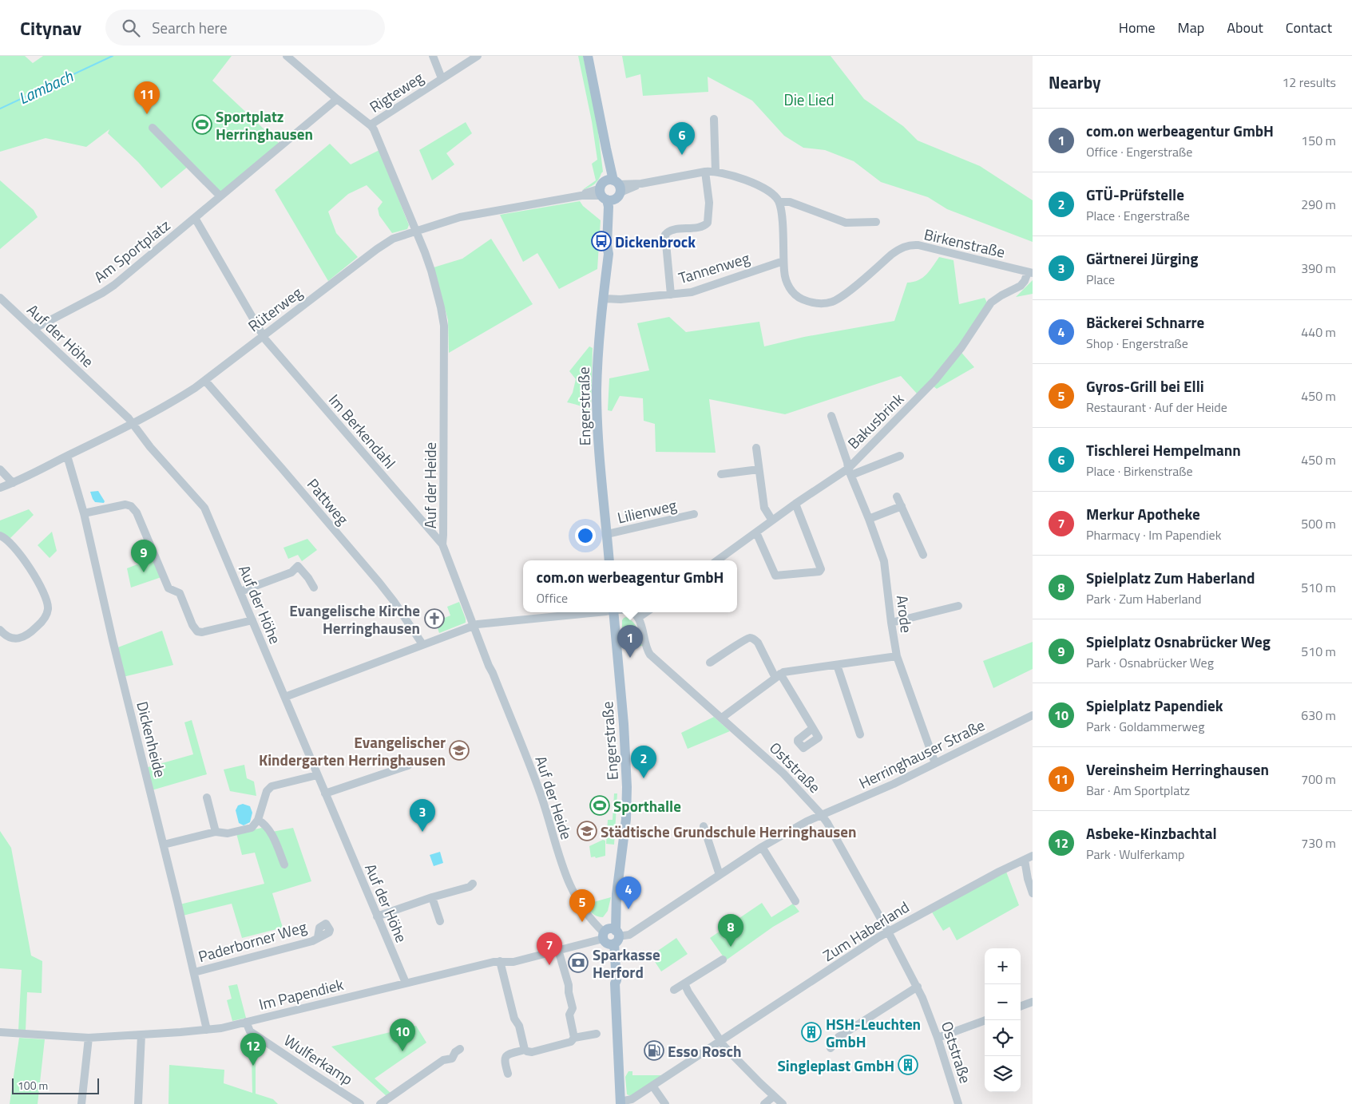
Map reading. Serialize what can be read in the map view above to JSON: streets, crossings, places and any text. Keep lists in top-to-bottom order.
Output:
{
  "streets": {
    "main road": ["Engerstraße"],
    "street": [
      "Rigteweg",
      "Birkenstraße",
      "Am Sportplatz",
      "Tannenweg",
      "Rüterweg",
      "Auf der Höhe",
      "Bakusbrink",
      "Im Berkendahl",
      "Auf der Heide",
      "Pattweg",
      "Lilienweg",
      "Arode",
      "Dickenheide",
      "Herringhauser Straße",
      "Oststraße",
      "Zum Haberland",
      "Paderborner Weg",
      "Im Papendiek",
      "Wulferkamp"
    ]
  },
  "crossings": [
    ["Rigteweg", "Auf der Heide"],
    ["Birkenstraße", "Tannenweg"],
    ["Birkenstraße", "Bakusbrink"],
    ["Am Sportplatz", "Auf der Höhe"],
    ["Am Sportplatz", "Im Berkendahl"],
    ["Am Sportplatz", "Auf der Heide"],
    ["Tannenweg", "Engerstraße"],
    ["Rüterweg", "Auf der Höhe"],
    ["Rüterweg", "Engerstraße"],
    ["Rüterweg", "Im Berkendahl"],
    ["Rüterweg", "Auf der Heide"],
    ["Rüterweg", "Pattweg"],
    ["Rüterweg", "Dickenheide"],
    ["Auf der Höhe", "Im Papendiek"],
    ["Engerstraße", "Auf der Heide"],
    ["Engerstraße", "Lilienweg"],
    ["Engerstraße", "Zum Haberland"],
    ["Engerstraße", "Im Papendiek"],
    ["Bakusbrink", "Arode"],
    ["Im Berkendahl", "Auf der Heide"],
    ["Auf der Heide", "Im Papendiek"],
    ["Arode", "Herringhauser Straße"],
    ["Dickenheide", "Paderborner Weg"],
    ["Dickenheide", "Im Papendiek"],
    ["Herringhauser Straße", "Oststraße"],
    ["Herringhauser Straße", "Im Papendiek"],
    ["Oststraße", "Zum Haberland"],
    ["Oststraße", "Im Papendiek"],
    ["Im Papendiek", "Wulferkamp"]
  ],
  "water": ["Lambach"],
  "parks": ["Die Lied"],
  "places": {
    "sports": ["Sportplatz Herringhausen", "Sporthalle"],
    "bus stop": ["Dickenbrock"],
    "church": ["Evangelische Kirche Herringhausen"],
    "school or university": ["Evangelischer Kindergarten Herringhausen", "Städtische Grundschule Herringhausen"],
    "bank": ["Sparkasse Herford"],
    "building": ["HSH-Leuchten GmbH", "Singleplast GmbH"],
    "fuel station": ["Esso Rosch"]
  },
  "scale_bar": "100 m",
  "page": {
    "header": "Citynav",
    "search": "Search here",
    "nav": [
      "Home",
      "Map",
      "About",
      "Contact"
    ],
    "heading": ["Nearby", "12 results"],
    "pins": [
      "11",
      "6",
      "9",
      "1",
      "2",
      "3",
      "4",
      "5",
      "8",
      "7",
      "10",
      "12"
    ],
    "list": [
      {
        "mark": "1",
        "name": "com.on werbeagentur GmbH",
        "note": "Office · Engerstraße",
        "value": "150 m"
      },
      {
        "mark": "2",
        "name": "GTÜ-Prüfstelle",
        "note": "Place · Engerstraße",
        "value": "290 m"
      },
      {
        "mark": "3",
        "name": "Gärtnerei Jürging",
        "note": "Place",
        "value": "390 m"
      },
      {
        "mark": "4",
        "name": "Bäckerei Schnarre",
        "note": "Shop · Engerstraße",
        "value": "440 m"
      },
      {
        "mark": "5",
        "name": "Gyros-Grill bei Elli",
        "note": "Restaurant · Auf der Heide",
        "value": "450 m"
      },
      {
        "mark": "6",
        "name": "Tischlerei Hempelmann",
        "note": "Place · Birkenstraße",
        "value": "450 m"
      },
      {
        "mark": "7",
        "name": "Merkur Apotheke",
        "note": "Pharmacy · Im Papendiek",
        "value": "500 m"
      },
      {
        "mark": "8",
        "name": "Spielplatz Zum Haberland",
        "note": "Park · Zum Haberland",
        "value": "510 m"
      },
      {
        "mark": "9",
        "name": "Spielplatz Osnabrücker Weg",
        "note": "Park · Osnabrücker Weg",
        "value": "510 m"
      },
      {
        "mark": "10",
        "name": "Spielplatz Papendiek",
        "note": "Park · Goldammerweg",
        "value": "630 m"
      },
      {
        "mark": "11",
        "name": "Vereinsheim Herringhausen",
        "note": "Bar · Am Sportplatz",
        "value": "700 m"
      },
      {
        "mark": "12",
        "name": "Asbeke-Kinzbachtal",
        "note": "Park · Wulferkamp",
        "value": "730 m"
      }
    ],
    "popup": ["com.on werbeagentur GmbH", "Office"],
    "map_buttons": ["+", "−"],
    "scale": "100 m"
  }
}
